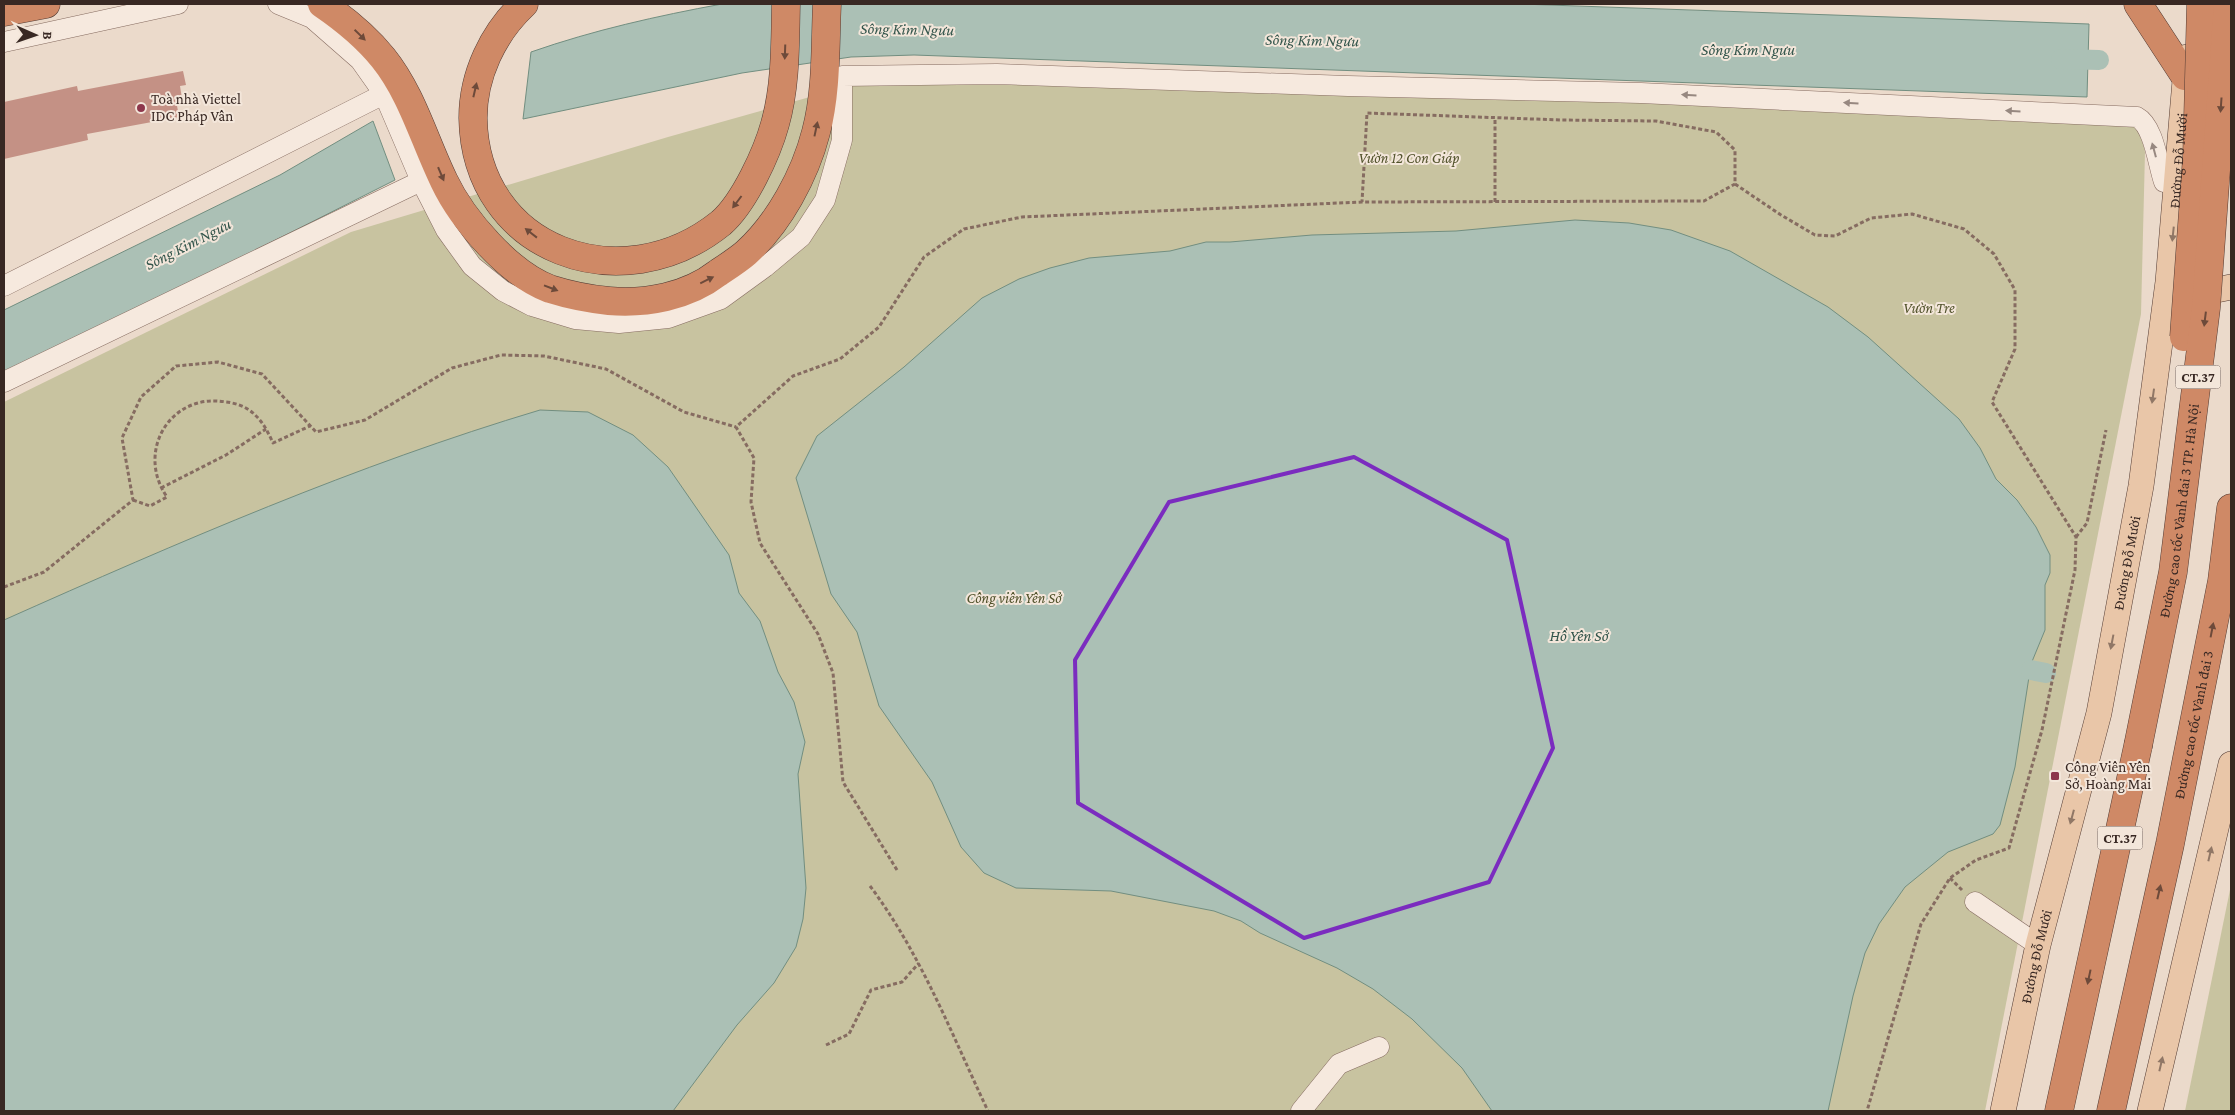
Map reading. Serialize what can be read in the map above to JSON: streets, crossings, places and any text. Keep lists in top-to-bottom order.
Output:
{
  "streets": {
    "highway": ["CT.37", "Đường cao tốc Vành đai 3 TP. Hà Nội", "Đường cao tốc Vành đai 3"],
    "main road": ["Đường Đỗ Mười"]
  },
  "crossings": [
    ["CT.37", "Đường cao tốc Vành đai 3 TP. Hà Nội"]
  ],
  "one_way": ["Đường Đỗ Mười"],
  "water": ["Sông Kim Ngưu", "Hồ Yên Sở"],
  "parks": ["Vườn 12 Con Giáp", "Vườn Tre", "Công viên Yên Sở"],
  "places": {
    "other": ["Toà nhà Viettel IDC Pháp Vân"],
    "transit": ["Công Viên Yên Sở, Hoàng Mai"]
  },
  "north": "right"
}
